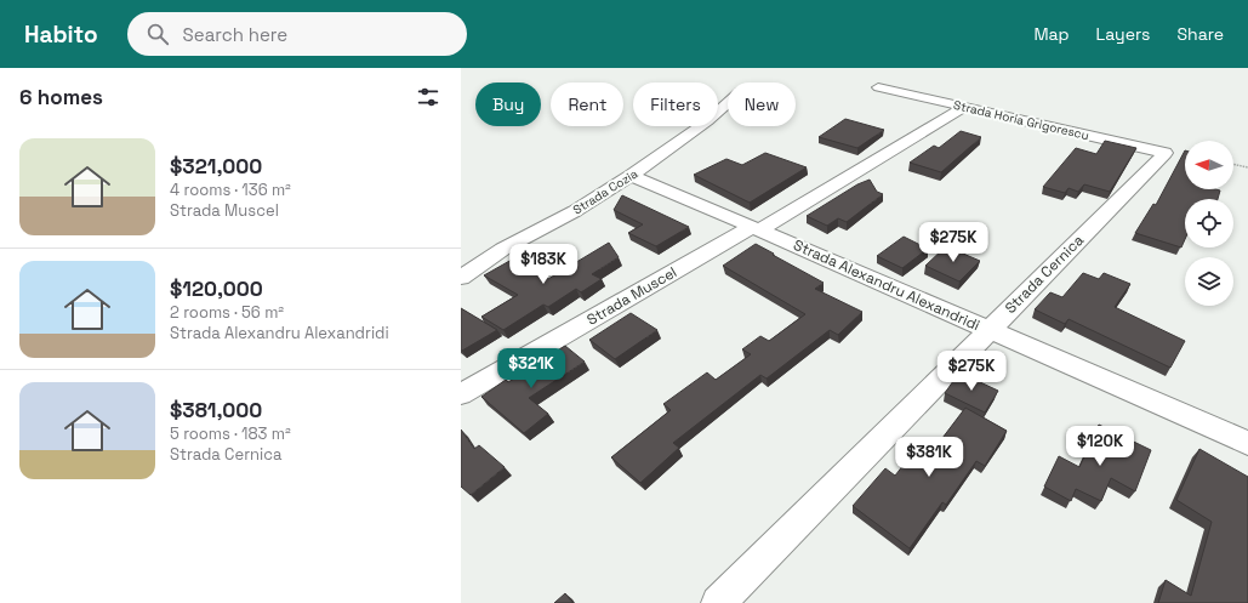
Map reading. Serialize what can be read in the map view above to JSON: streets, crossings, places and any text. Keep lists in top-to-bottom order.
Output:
{
  "streets": {
    "street": [
      "Strada Horia Grigorescu",
      "Strada Cozia",
      "Strada Cernica",
      "Strada Alexandru Alexandridi",
      "Strada Muscel"
    ]
  },
  "crossings": [
    ["Strada Horia Grigorescu", "Strada Cernica"],
    ["Strada Horia Grigorescu", "Strada Muscel"],
    ["Strada Cozia", "Strada Alexandru Alexandridi"],
    ["Strada Cernica", "Strada Alexandru Alexandridi"],
    ["Strada Alexandru Alexandridi", "Strada Muscel"]
  ],
  "north": "left",
  "page": {
    "header": "Habito",
    "search": "Search here",
    "nav": ["Map", "Layers", "Share"],
    "heading": "6 homes",
    "chip": [
      "Buy",
      "Rent",
      "Filters",
      "New"
    ],
    "list": [
      {
        "name": "$321,000",
        "note": "4 rooms · 136 m² · Strada Muscel"
      },
      {
        "name": "$120,000",
        "note": "2 rooms · 56 m² · Strada Alexandru Alexandridi"
      },
      {
        "name": "$381,000",
        "note": "5 rooms · 183 m² · Strada Cernica"
      }
    ],
    "price": [
      "$275K",
      "$183K",
      "$321K",
      "$275K",
      "$120K",
      "$381K"
    ]
  }
}
